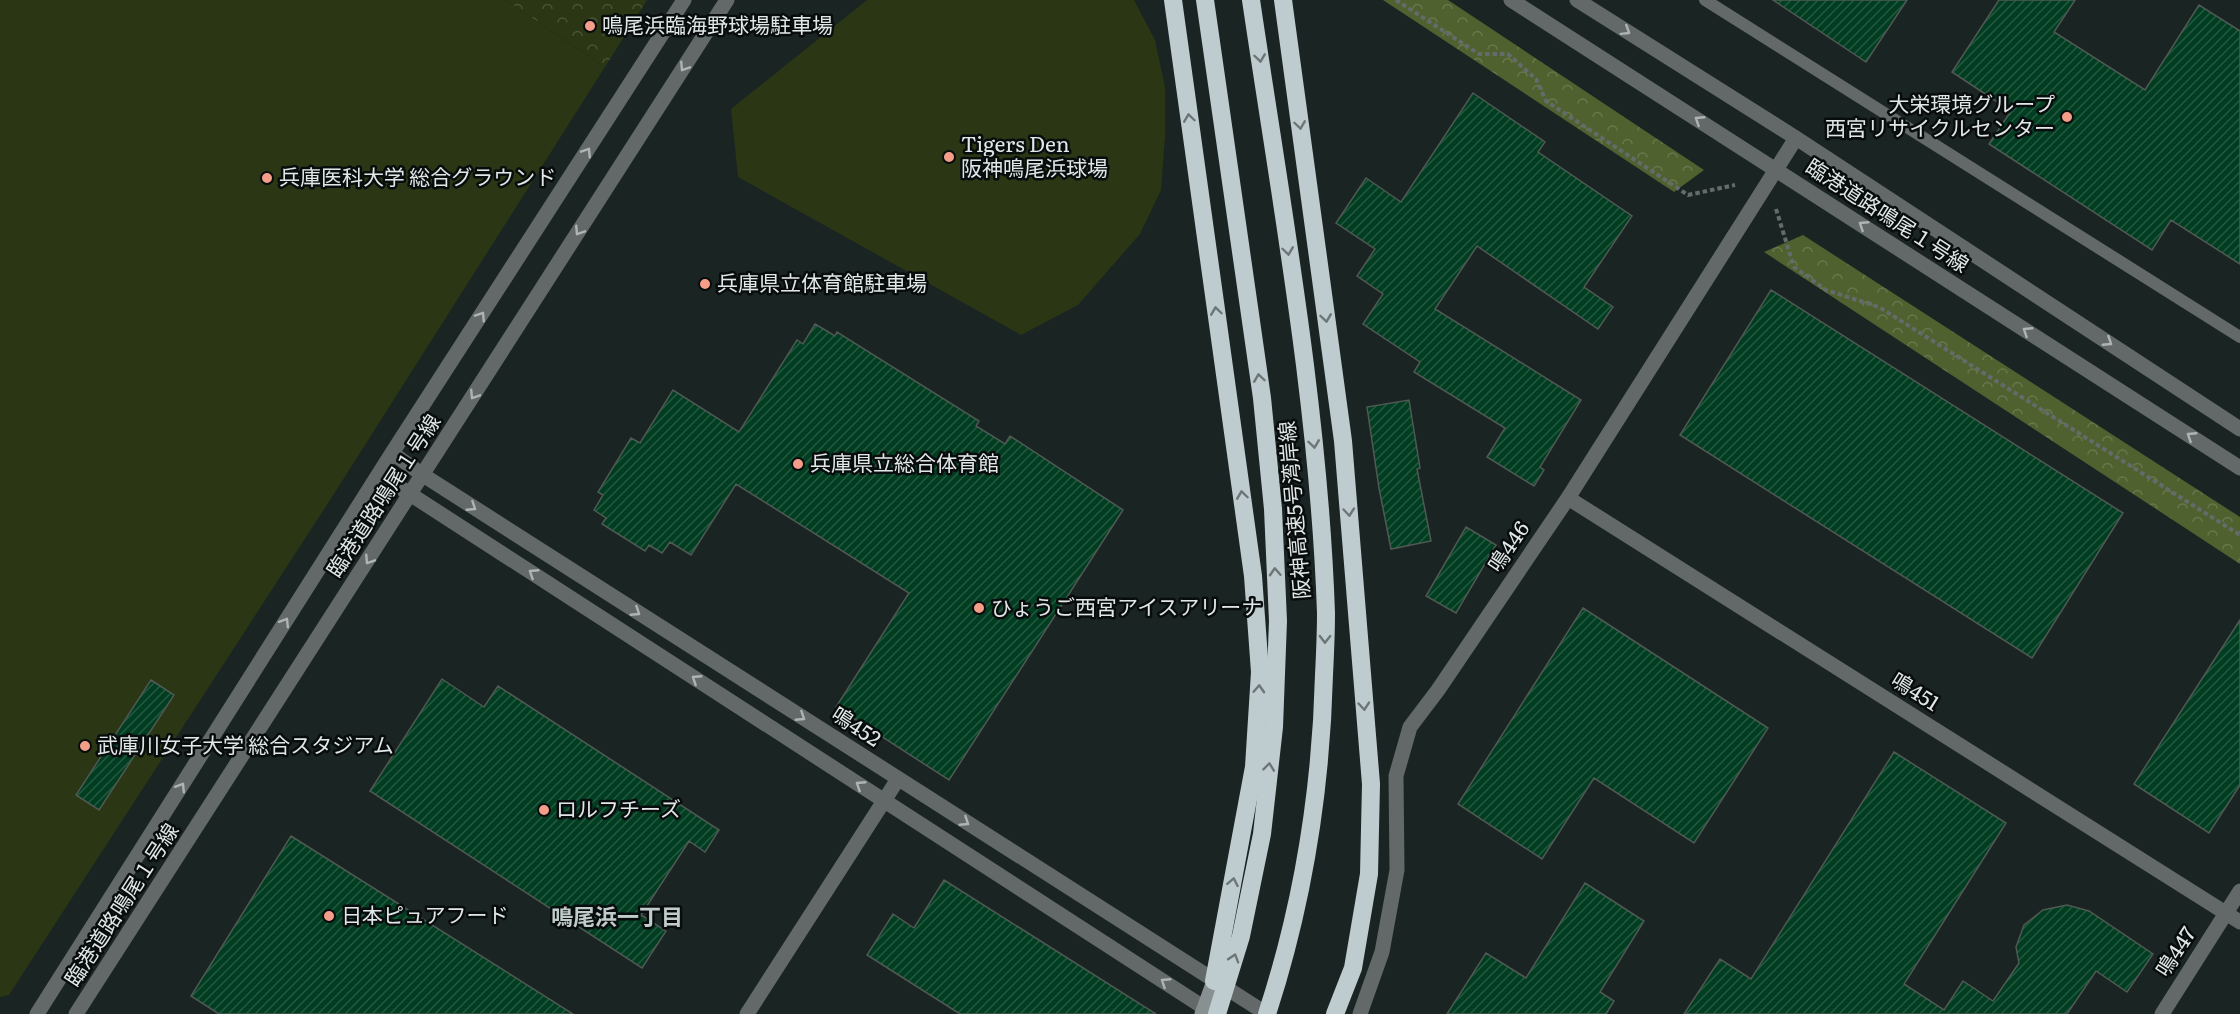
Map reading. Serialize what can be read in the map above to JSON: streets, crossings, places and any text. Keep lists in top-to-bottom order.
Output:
{
  "streets": {
    "highway": ["阪神高速5号湾岸線"],
    "street": [
      "臨港道路鳴尾１号線",
      "鳴446",
      "鳴451",
      "鳴452",
      "鳴447"
    ]
  },
  "crossings": [
    ["臨港道路鳴尾１号線", "鳴446"],
    ["臨港道路鳴尾１号線", "鳴452"],
    ["阪神高速5号湾岸線", "鳴452"],
    ["鳴446", "鳴451"],
    ["鳴451", "鳴447"]
  ],
  "districts": ["鳴尾浜一丁目"],
  "places": [
    "鳴尾浜臨海野球場駐車場",
    "大栄環境グループ 西宮リサイクルセンター",
    "Tigers Den 阪神鳴尾浜球場",
    "兵庫医科大学 総合グラウンド",
    "兵庫県立体育館駐車場",
    "兵庫県立総合体育館",
    "ひょうご西宮アイスアリーナ",
    "武庫川女子大学 総合スタジアム",
    "ロルフチーズ",
    "日本ピュアフード"
  ]
}
